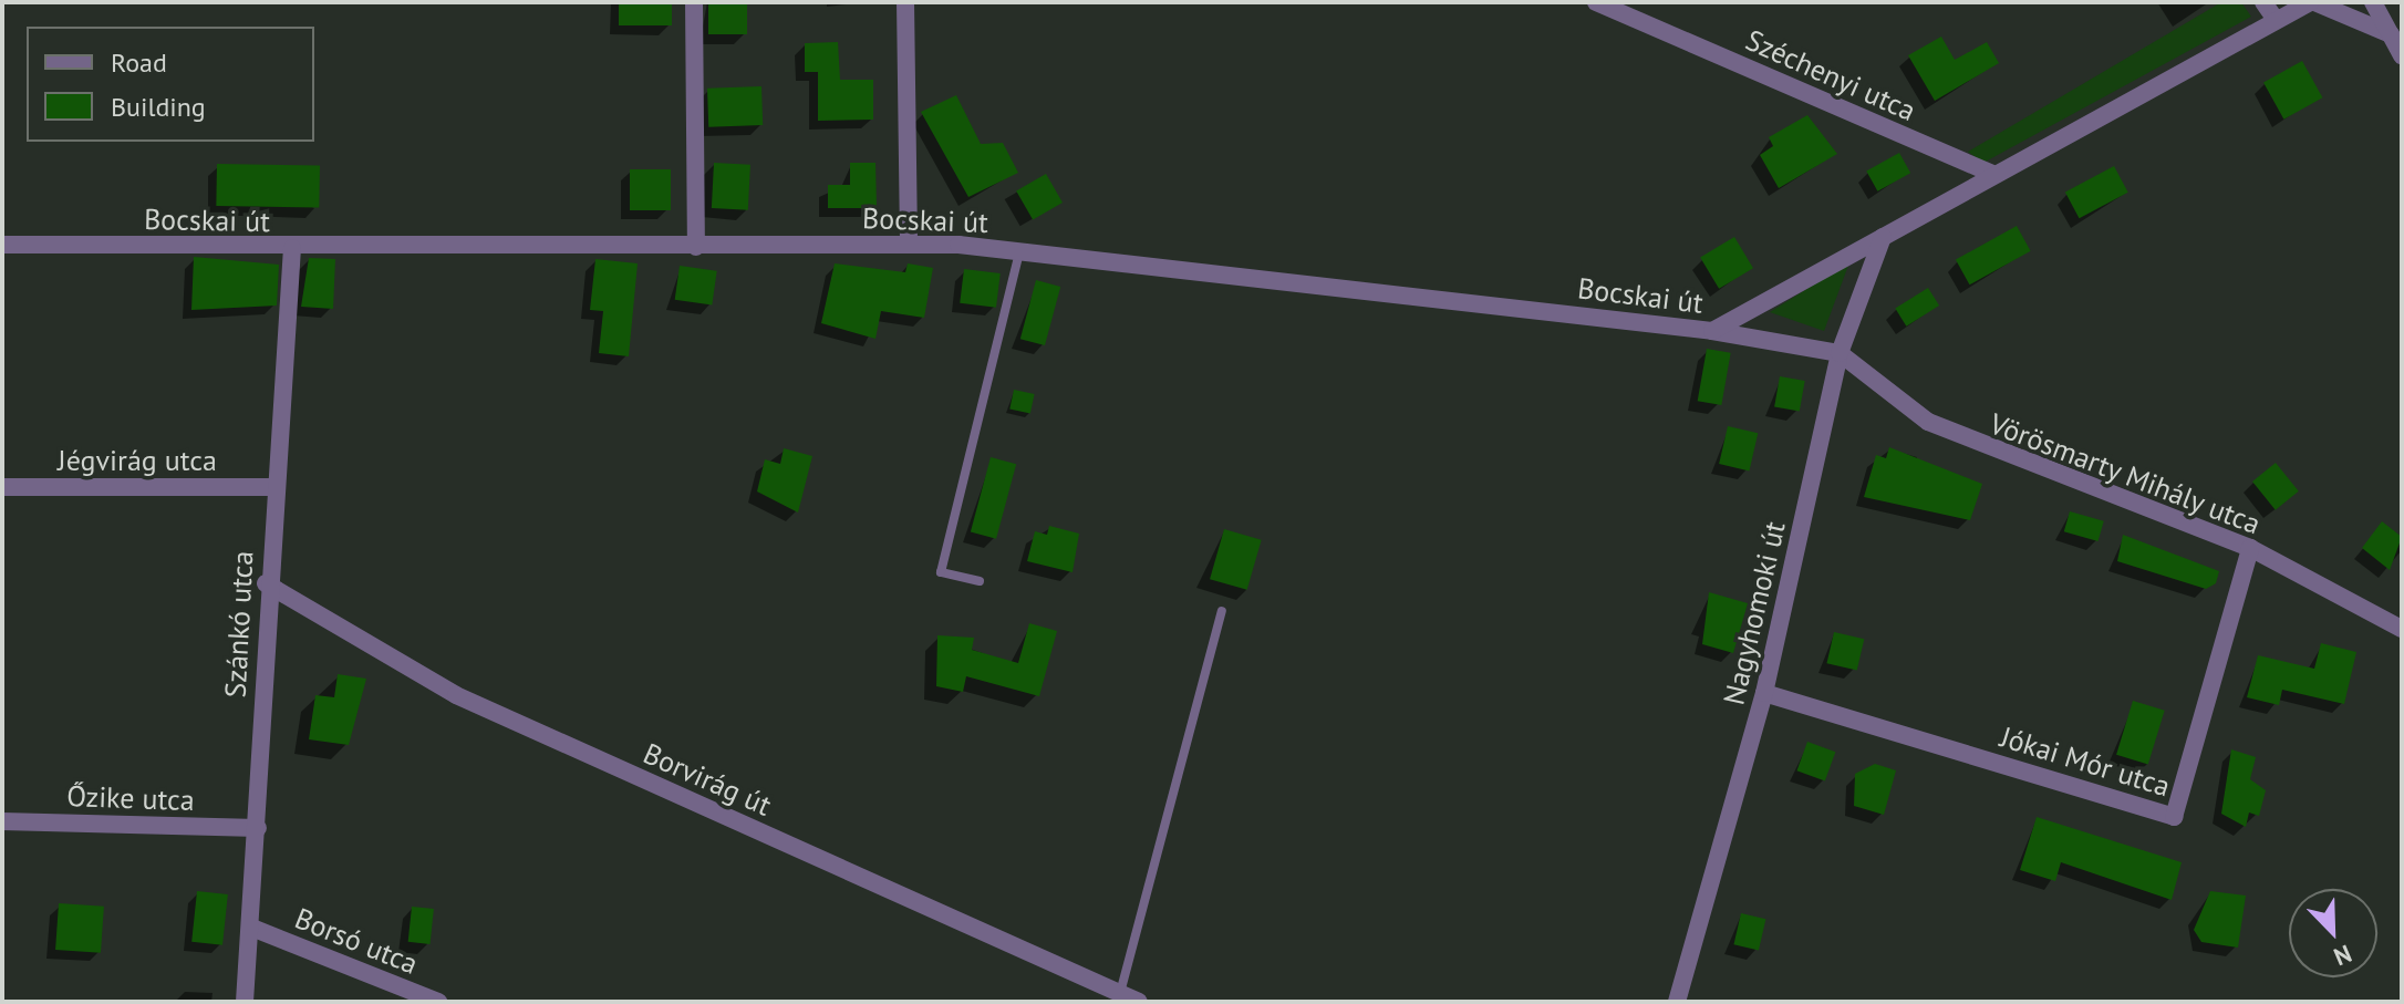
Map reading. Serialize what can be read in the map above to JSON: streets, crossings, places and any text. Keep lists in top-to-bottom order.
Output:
{
  "streets": {
    "street": [
      "Széchenyi utca",
      "Bocskai út",
      "Jégvirág utca",
      "Vörösmarty Mihály utca",
      "Nagyhomoki út",
      "Szánkó utca",
      "Jókai Mór utca",
      "Borvirág út",
      "Őzike utca",
      "Borsó utca"
    ]
  },
  "crossings": [
    ["Bocskai út", "Vörösmarty Mihály utca"],
    ["Bocskai út", "Nagyhomoki út"],
    ["Bocskai út", "Szánkó utca"],
    ["Jégvirág utca", "Szánkó utca"],
    ["Vörösmarty Mihály utca", "Nagyhomoki út"],
    ["Vörösmarty Mihály utca", "Jókai Mór utca"],
    ["Nagyhomoki út", "Jókai Mór utca"],
    ["Szánkó utca", "Borvirág út"],
    ["Szánkó utca", "Őzike utca"],
    ["Szánkó utca", "Borsó utca"]
  ],
  "legend": ["Road", "Building"],
  "north": "bottom right"
}
